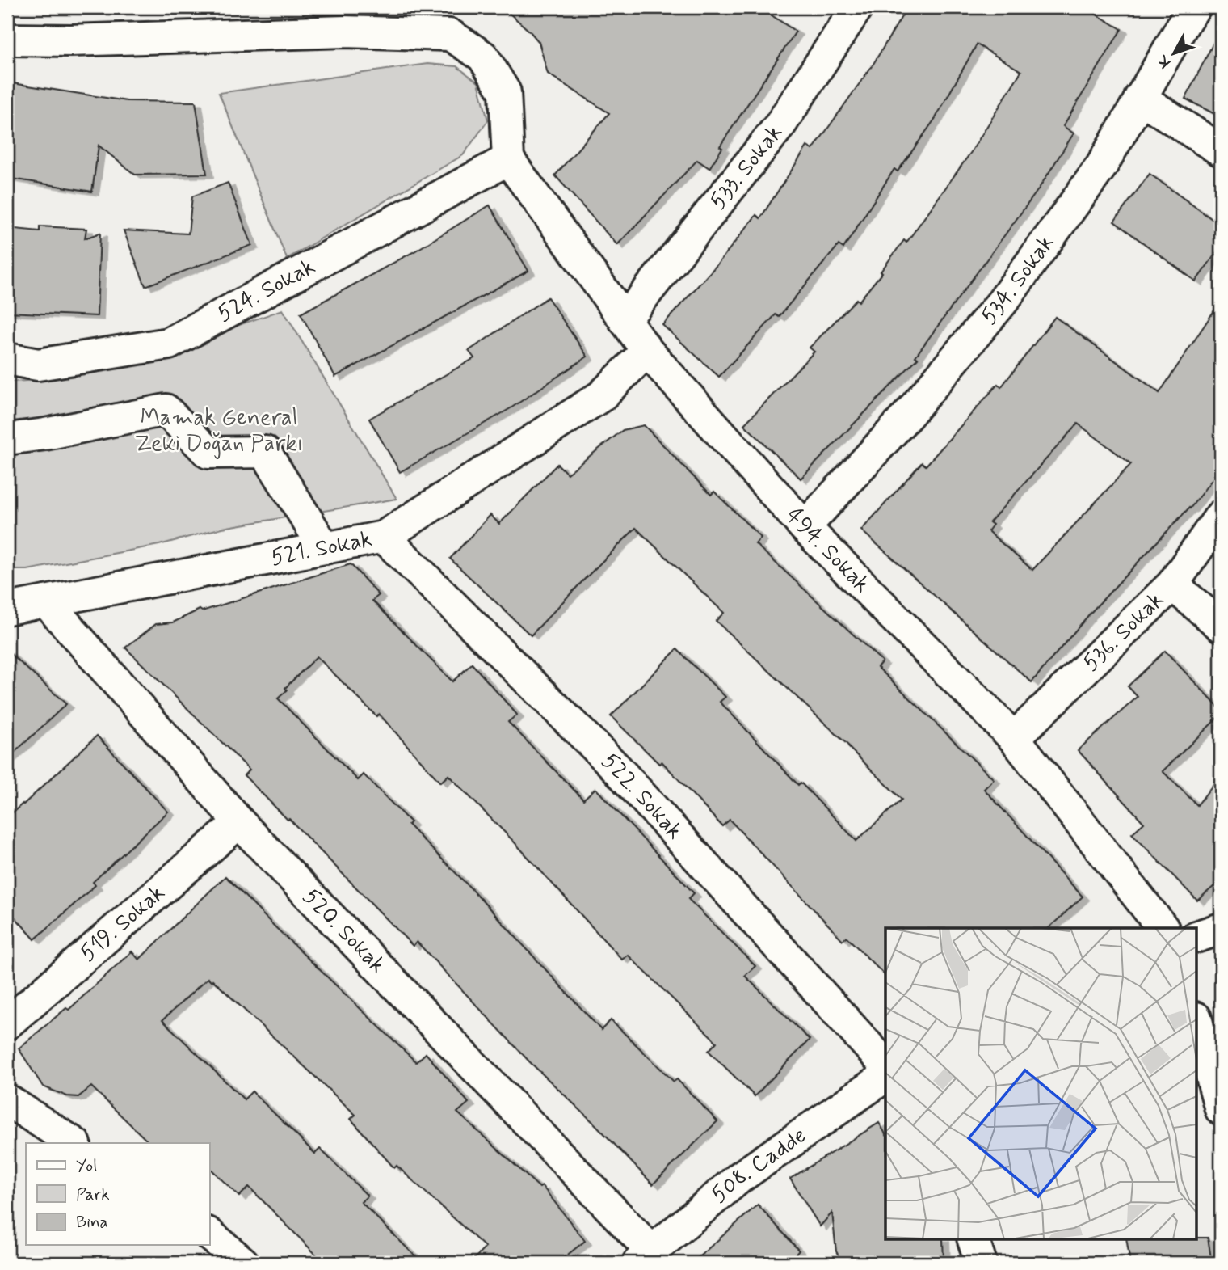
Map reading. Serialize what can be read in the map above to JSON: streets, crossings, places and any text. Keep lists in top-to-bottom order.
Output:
{
  "streets": {
    "street": [
      "533. Sokak",
      "534. Sokak",
      "524. Sokak",
      "521. Sokak",
      "494. Sokak",
      "536. Sokak",
      "522. Sokak",
      "519. Sokak",
      "520. Sokak",
      "508. Cadde"
    ]
  },
  "crossings": [
    ["533. Sokak", "494. Sokak"],
    ["534. Sokak", "494. Sokak"],
    ["524. Sokak", "494. Sokak"],
    ["521. Sokak", "494. Sokak"],
    ["521. Sokak", "522. Sokak"],
    ["521. Sokak", "520. Sokak"],
    ["494. Sokak", "536. Sokak"],
    ["519. Sokak", "520. Sokak"],
    ["520. Sokak", "508. Cadde"]
  ],
  "parks": ["Mamak General Zeki Doğan Parkı"],
  "legend": ["Yol", "Park", "Bina"],
  "north": "bottom left"
}
